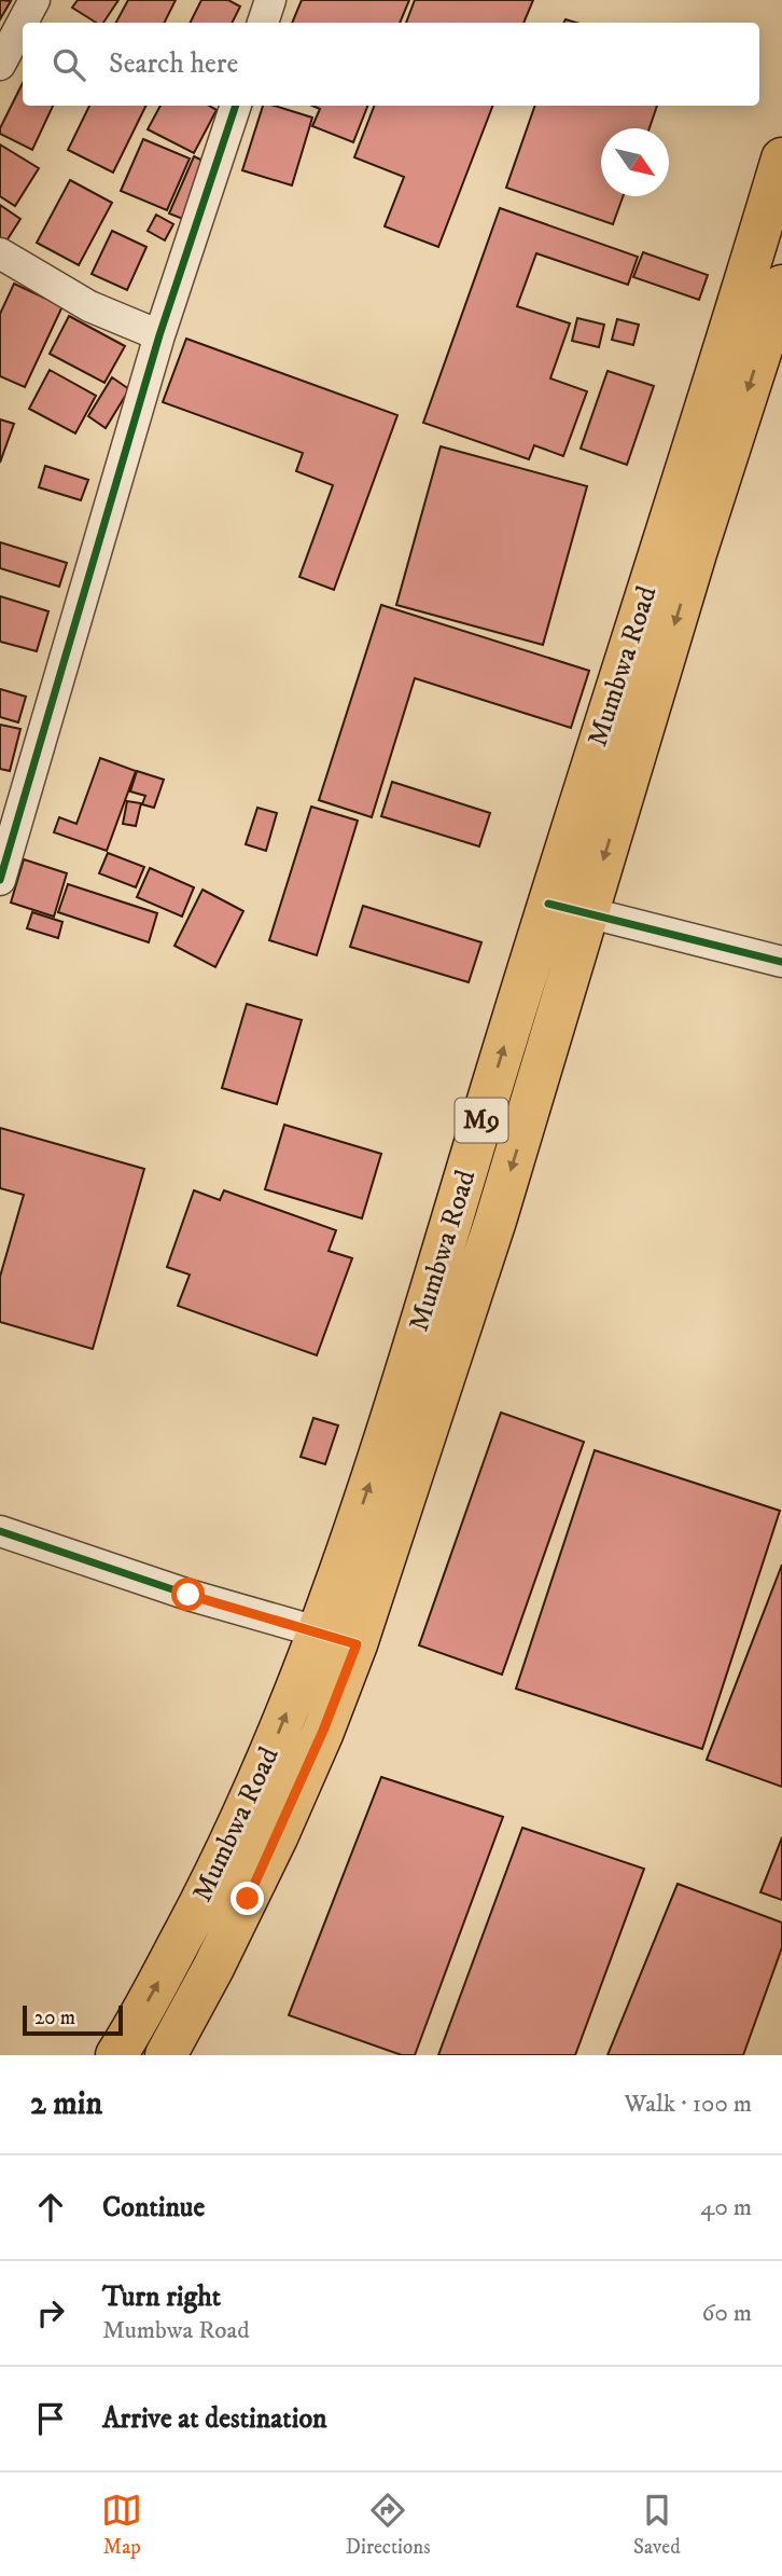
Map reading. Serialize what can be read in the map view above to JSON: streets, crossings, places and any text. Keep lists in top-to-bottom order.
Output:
{
  "streets": {
    "main road": ["Mumbwa Road", "M9"]
  },
  "scale_bar": "20 m",
  "north": "bottom right",
  "page": {
    "search": "Search here",
    "scale": "20 m",
    "heading": ["2 min", "Walk · 100 m"],
    "list": [
      ["Continue", "40 m"],
      ["Turn right", "Mumbwa Road", "60 m"],
      "Arrive at destination"
    ],
    "nav": ["Map", "Directions", "Saved"]
  }
}
